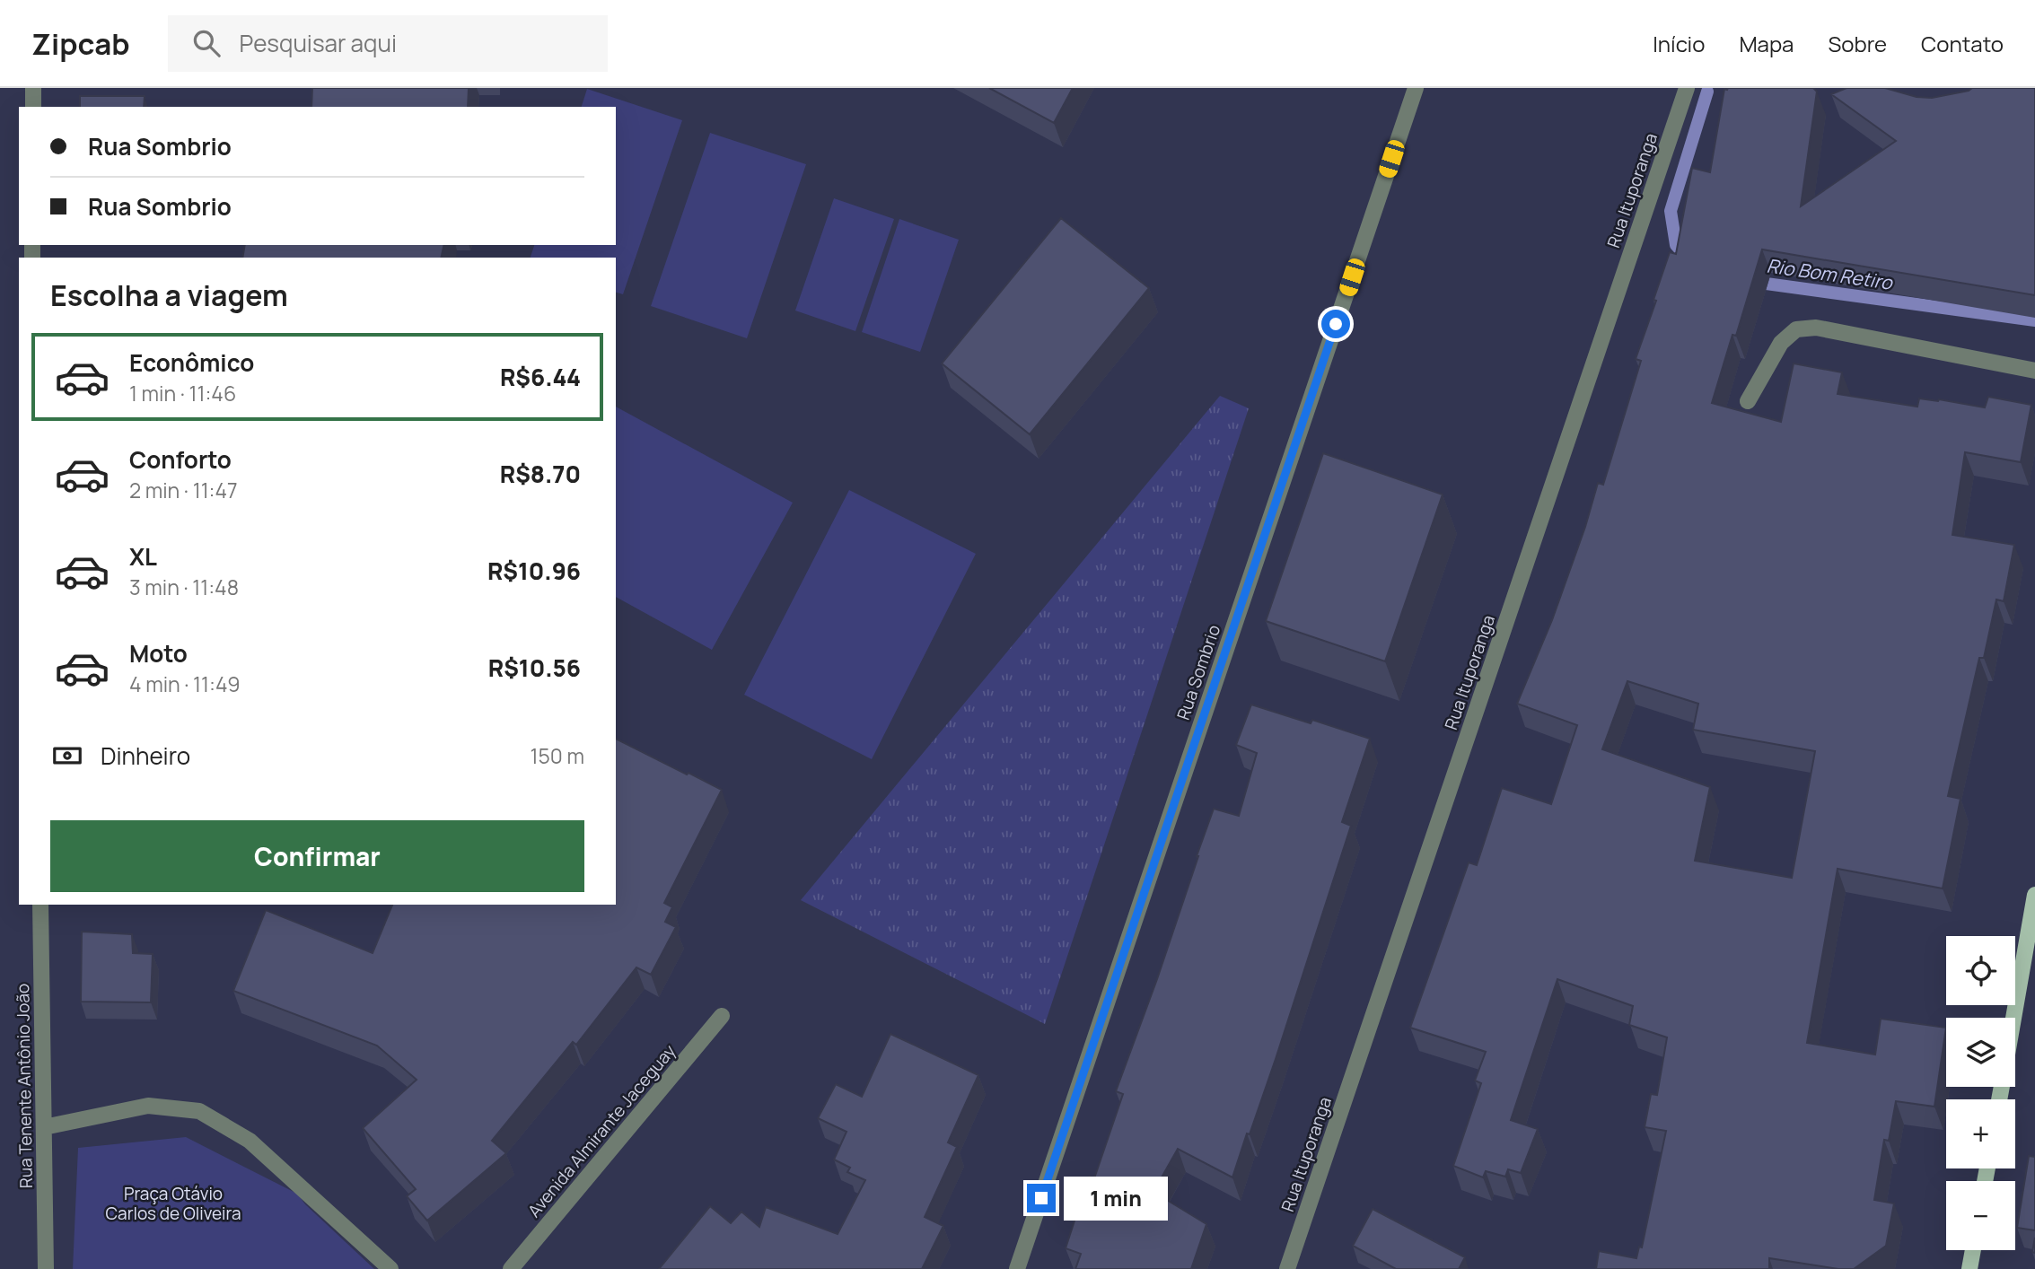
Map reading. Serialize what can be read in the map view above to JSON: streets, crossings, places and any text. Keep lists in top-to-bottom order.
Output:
{
  "streets": {
    "street": [
      "Rua Ituporanga",
      "Rua Sombrio",
      "Rua Tenente Antônio João",
      "Avenida Almirante Jaceguay"
    ]
  },
  "water": ["Rio Bom Retiro"],
  "parks": ["Praça Otávio Carlos de Oliveira"],
  "page": {
    "header": "Zipcab",
    "search": "Pesquisar aqui",
    "nav": [
      "Início",
      "Mapa",
      "Sobre",
      "Contato"
    ],
    "banner": ["Rua Sombrio", "Rua Sombrio"],
    "heading": "Escolha a viagem",
    "list": [
      {
        "name": "Econômico",
        "note": "1 min · 11:46",
        "value": "R$6.44"
      },
      {
        "name": "Conforto",
        "note": "2 min · 11:47",
        "value": "R$8.70"
      },
      {
        "name": "XL",
        "note": "3 min · 11:48",
        "value": "R$10.96"
      },
      {
        "name": "Moto",
        "note": "4 min · 11:49",
        "value": "R$10.56"
      }
    ],
    "pay": ["Dinheiro", "150 m"],
    "buttons": "Confirmar",
    "map_buttons": ["+", "−"],
    "bubble": "1 min"
  }
}
